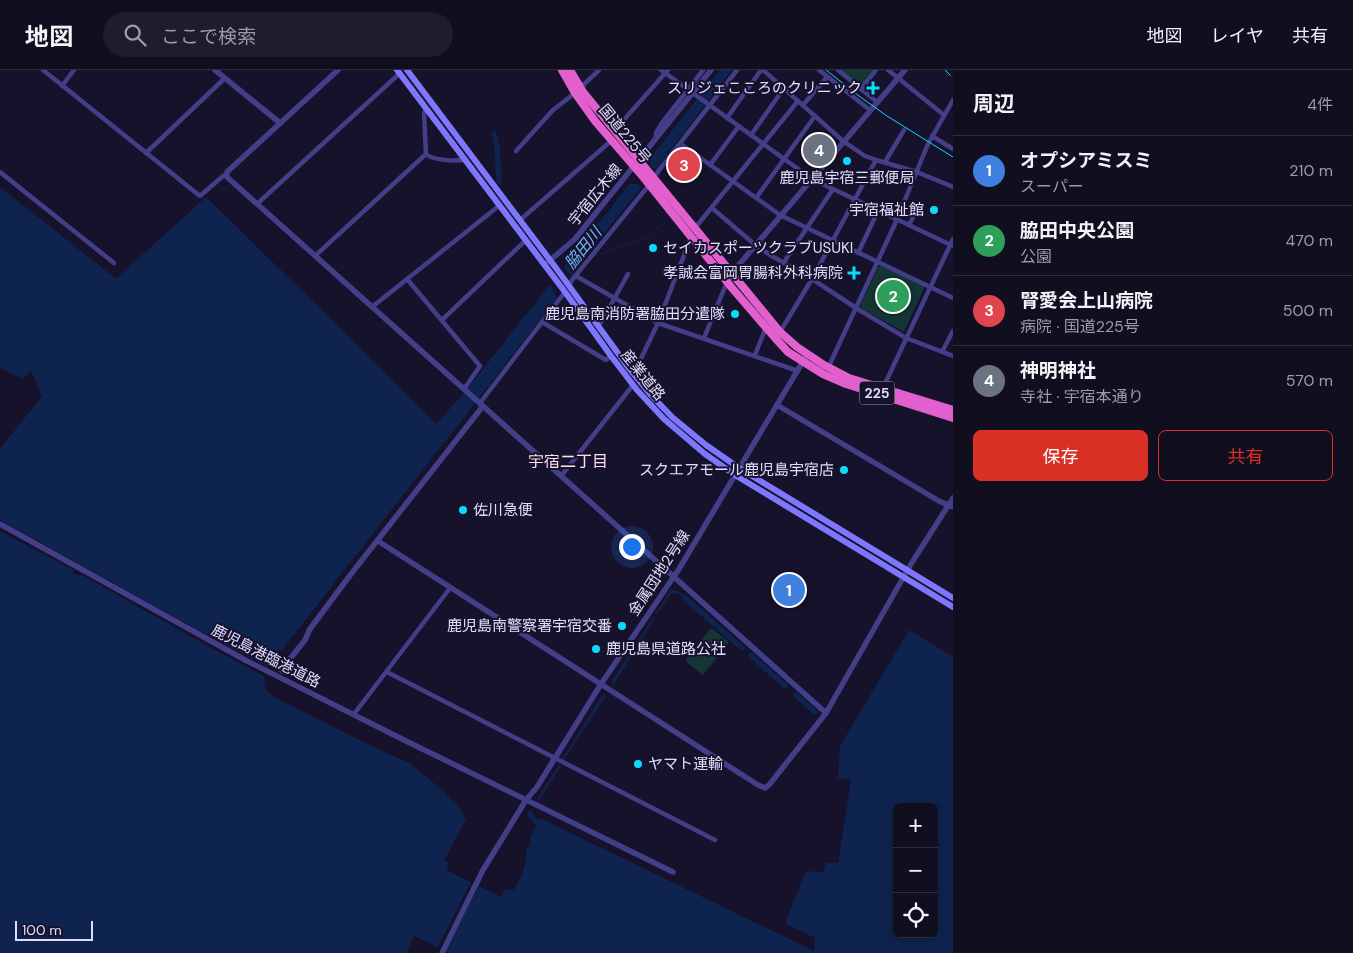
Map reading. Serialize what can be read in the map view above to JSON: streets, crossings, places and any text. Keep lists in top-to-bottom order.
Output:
{
  "streets": {
    "highway": ["国道225号", "225"],
    "main road": ["産業道路"],
    "street": ["宇宿広木線", "金属団地2号線", "鹿児島港臨港道路"]
  },
  "crossings": [
    ["国道225号", "宇宿広木線"],
    ["国道225号", "金属団地2号線"],
    ["宇宿広木線", "産業道路"],
    ["産業道路", "金属団地2号線"],
    ["金属団地2号線", "鹿児島港臨港道路"]
  ],
  "districts": ["宇宿二丁目"],
  "water": ["脇田川"],
  "places": {
    "health": ["スリジェこころのクリニック", "孝誠会富岡胃腸科外科病院"],
    "other": [
      "鹿児島宇宿三郵便局",
      "宇宿福祉館",
      "セイカスポーツクラブUSUKI",
      "鹿児島南消防署脇田分遣隊",
      "スクエアモール鹿児島宇宿店",
      "佐川急便",
      "鹿児島南警察署宇宿交番",
      "鹿児島県道路公社",
      "ヤマト運輸"
    ]
  },
  "scale_bar": "100 m",
  "page": {
    "header": "地図",
    "search": "ここで検索",
    "nav": ["地図", "レイヤ", "共有"],
    "heading": ["周辺", "4件"],
    "pins": [
      "4",
      "3",
      "2",
      "1"
    ],
    "list": [
      {
        "mark": "1",
        "name": "オプシアミスミ",
        "note": "スーパー",
        "value": "210 m"
      },
      {
        "mark": "2",
        "name": "脇田中央公園",
        "note": "公園",
        "value": "470 m"
      },
      {
        "mark": "3",
        "name": "腎愛会上山病院",
        "note": "病院 · 国道225号",
        "value": "500 m"
      },
      {
        "mark": "4",
        "name": "神明神社",
        "note": "寺社 · 宇宿本通り",
        "value": "570 m"
      }
    ],
    "buttons": ["保存", "共有"],
    "map_buttons": ["+", "−"],
    "scale": "100 m"
  }
}
